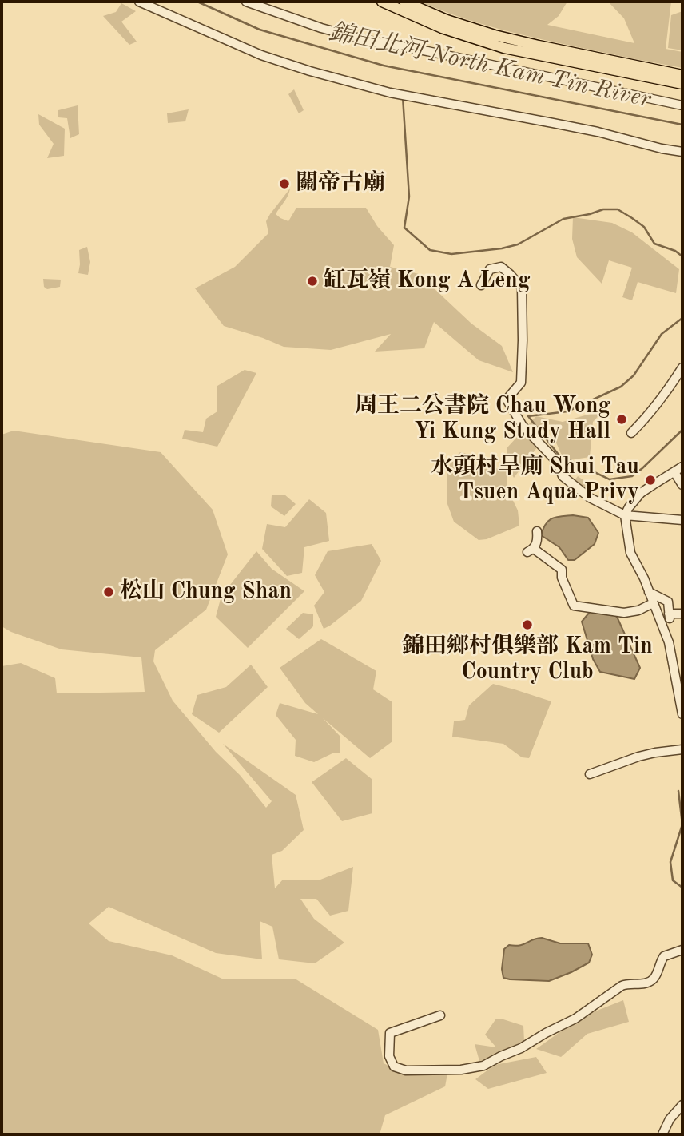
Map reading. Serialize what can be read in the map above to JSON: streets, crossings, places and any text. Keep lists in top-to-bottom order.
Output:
{
  "water": ["錦田北河 North Kam Tin River"],
  "places": [
    "關帝古廟",
    "缸瓦嶺 Kong A Leng",
    "周王二公書院 Chau Wong Yi Kung Study Hall",
    "水頭村旱廁 Shui Tau Tsuen Aqua Privy",
    "松山 Chung Shan",
    "錦田鄉村俱樂部 Kam Tin Country Club"
  ]
}
